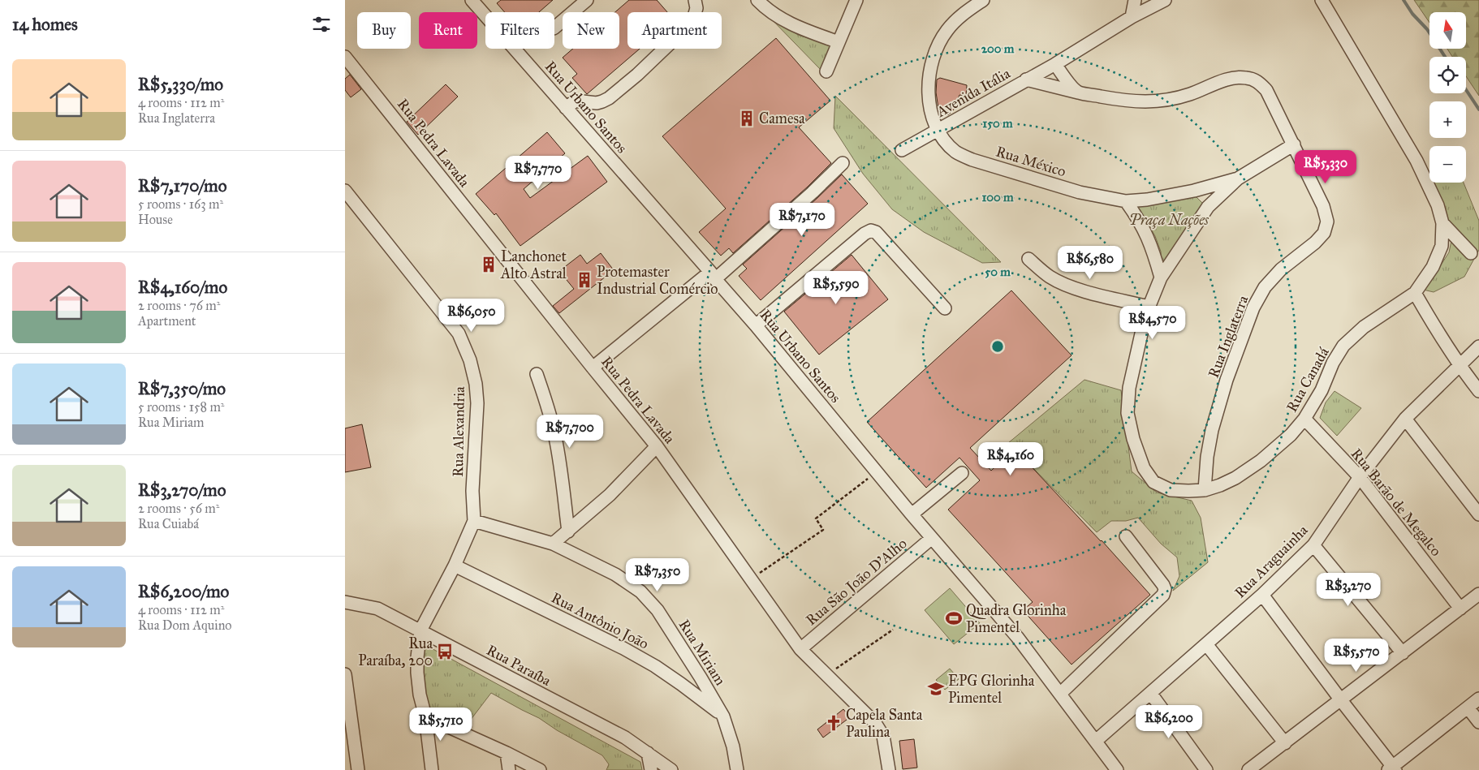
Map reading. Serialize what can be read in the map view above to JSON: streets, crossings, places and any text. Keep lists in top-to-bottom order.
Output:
{
  "streets": {
    "street": [
      "Avenida Itália",
      "Rua Urbano Santos",
      "Rua Pedra Lavada",
      "Rua México",
      "Rua Inglaterra",
      "Rua Canadá",
      "Rua Alexandria",
      "Rua Barão de Megalco",
      "Rua Araguainha",
      "Rua São João D'Alho",
      "Rua Antônio João",
      "Rua Miriam",
      "Rua Paraíba"
    ]
  },
  "crossings": [
    ["Avenida Itália", "Rua México"],
    ["Avenida Itália", "Rua Inglaterra"],
    ["Rua Urbano Santos", "Rua Araguainha"],
    ["Rua Urbano Santos", "Rua São João D'Alho"],
    ["Rua Pedra Lavada", "Rua São João D'Alho"],
    ["Rua México", "Rua Inglaterra"],
    ["Rua México", "Rua Canadá"],
    ["Rua Inglaterra", "Rua Canadá"],
    ["Rua Canadá", "Rua Barão de Megalco"],
    ["Rua Alexandria", "Rua Antônio João"],
    ["Rua Alexandria", "Rua Miriam"],
    ["Rua Alexandria", "Rua Paraíba"],
    ["Rua Barão de Megalco", "Rua Araguainha"],
    ["Rua Antônio João", "Rua Miriam"]
  ],
  "parks": ["Praça Nações"],
  "places": {
    "building": ["Camesa", "Lanchonet Alto Astral", "Protemaster Industrial Comércio"],
    "sports": ["Quadra Glorinha Pimentel"],
    "bus stop": ["Rua Paraíba, 200"],
    "school or university": ["EPG Glorinha Pimentel"],
    "church": ["Capela Santa Paulina"]
  },
  "north": "top",
  "page": {
    "heading": "14 homes",
    "map_buttons": ["+", "−"],
    "chip": [
      "Buy",
      "Rent",
      "Filters",
      "New",
      "Apartment"
    ],
    "list": [
      {
        "name": "R$5,330/mo",
        "note": "4 rooms · 112 m² · Rua Inglaterra"
      },
      {
        "name": "R$7,170/mo",
        "note": "5 rooms · 163 m² · House"
      },
      {
        "name": "R$4,160/mo",
        "note": "2 rooms · 76 m² · Apartment"
      },
      {
        "name": "R$7,350/mo",
        "note": "5 rooms · 158 m² · Rua Miriam"
      },
      {
        "name": "R$3,270/mo",
        "note": "2 rooms · 56 m² · Rua Cuiabá"
      },
      {
        "name": "R$6,200/mo",
        "note": "4 rooms · 112 m² · Rua Dom Aquino"
      }
    ],
    "price": [
      "R$5,330",
      "R$7,770",
      "R$7,170",
      "R$6,580",
      "R$5,590",
      "R$6,050",
      "R$4,570",
      "R$7,700",
      "R$4,160",
      "R$7,350",
      "R$3,270",
      "R$5,570",
      "R$6,200",
      "R$5,710"
    ]
  },
  "rings": [
    "200 m",
    "150 m",
    "100 m",
    "50 m"
  ]
}
